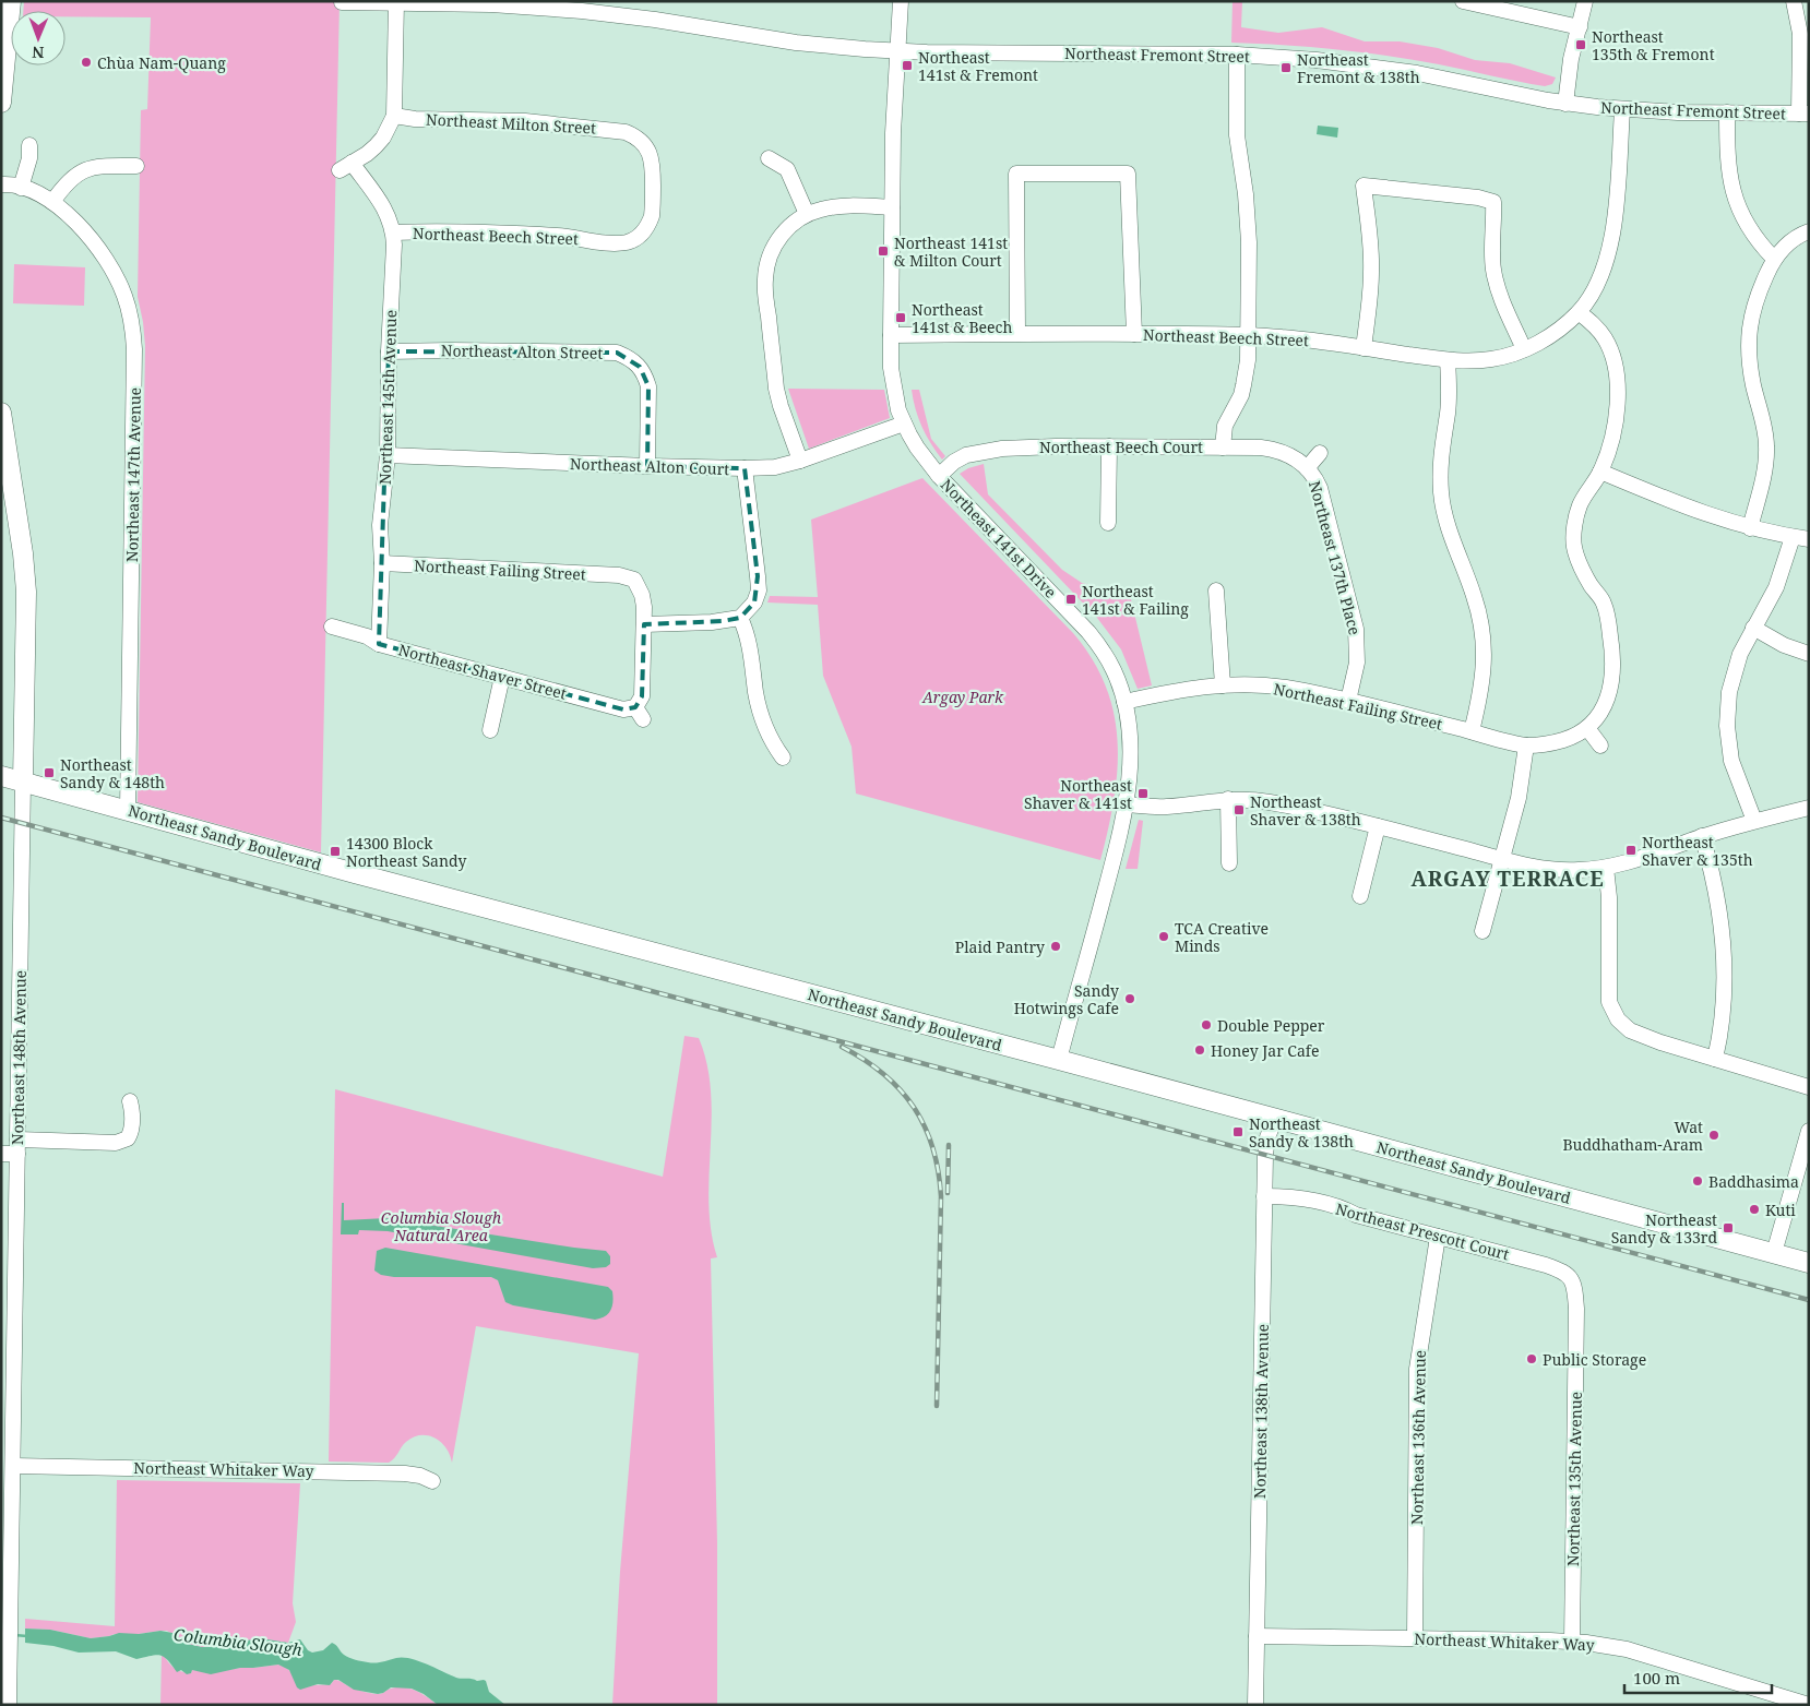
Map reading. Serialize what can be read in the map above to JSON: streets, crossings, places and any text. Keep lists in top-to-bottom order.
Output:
{
  "streets": {
    "main road": ["Northeast Sandy Boulevard", "Northeast 148th Avenue"],
    "street": [
      "Northeast Fremont Street",
      "Northeast Milton Street",
      "Northeast Beech Street",
      "Northeast Alton Street",
      "Northeast 145th Avenue",
      "Northeast Beech Court",
      "Northeast Alton Court",
      "Northeast 147th Avenue",
      "Northeast 141st Drive",
      "Northeast 137th Place",
      "Northeast Failing Street",
      "Northeast Shaver Street",
      "Northeast Prescott Court",
      "Northeast 138th Avenue",
      "Northeast 136th Avenue",
      "Northeast Whitaker Way",
      "Northeast 135th Avenue"
    ]
  },
  "crossings": [
    ["Northeast Fremont Street", "Northeast 145th Avenue"],
    ["Northeast Fremont Street", "Northeast 141st Drive"],
    ["Northeast Milton Street", "Northeast Beech Street"],
    ["Northeast Milton Street", "Northeast 145th Avenue"],
    ["Northeast Beech Street", "Northeast 145th Avenue"],
    ["Northeast Beech Street", "Northeast 141st Drive"],
    ["Northeast Alton Street", "Northeast 145th Avenue"],
    ["Northeast Alton Street", "Northeast Alton Court"],
    ["Northeast 145th Avenue", "Northeast Alton Court"],
    ["Northeast 145th Avenue", "Northeast Failing Street"],
    ["Northeast 145th Avenue", "Northeast Shaver Street"],
    ["Northeast Beech Court", "Northeast 141st Drive"],
    ["Northeast Beech Court", "Northeast 137th Place"],
    ["Northeast Alton Court", "Northeast 141st Drive"],
    ["Northeast 147th Avenue", "Northeast Sandy Boulevard"],
    ["Northeast 141st Drive", "Northeast Failing Street"],
    ["Northeast 141st Drive", "Northeast Sandy Boulevard"],
    ["Northeast 137th Place", "Northeast Failing Street"],
    ["Northeast Failing Street", "Northeast Shaver Street"],
    ["Northeast Sandy Boulevard", "Northeast 148th Avenue"],
    ["Northeast Sandy Boulevard", "Northeast 138th Avenue"],
    ["Northeast 148th Avenue", "Northeast Whitaker Way"],
    ["Northeast Prescott Court", "Northeast 138th Avenue"],
    ["Northeast Prescott Court", "Northeast 136th Avenue"],
    ["Northeast Prescott Court", "Northeast 135th Avenue"],
    ["Northeast 138th Avenue", "Northeast Whitaker Way"],
    ["Northeast 136th Avenue", "Northeast Whitaker Way"],
    ["Northeast Whitaker Way", "Northeast 135th Avenue"]
  ],
  "districts": ["ARGAY TERRACE"],
  "water": ["Columbia Slough"],
  "parks": ["Argay Park", "Columbia Slough Natural Area"],
  "places": {
    "transit": [
      "Northeast 135th & Fremont",
      "Northeast 141st & Fremont",
      "Northeast Fremont & 138th",
      "Northeast 141st & Milton Court",
      "Northeast 141st & Beech",
      "Northeast 141st & Failing",
      "Northeast Sandy & 148th",
      "Northeast Shaver & 141st",
      "Northeast Shaver & 138th",
      "Northeast Shaver & 135th",
      "14300 Block Northeast Sandy",
      "Northeast Sandy & 138th",
      "Northeast Sandy & 133rd"
    ],
    "other": [
      "Chùa Nam-Quang",
      "TCA Creative Minds",
      "Plaid Pantry",
      "Sandy Hotwings Cafe",
      "Double Pepper",
      "Honey Jar Cafe",
      "Wat Buddhatham-Aram",
      "Baddhasima",
      "Kuti",
      "Public Storage"
    ]
  },
  "scale_bar": "100 m",
  "north": "bottom"
}
